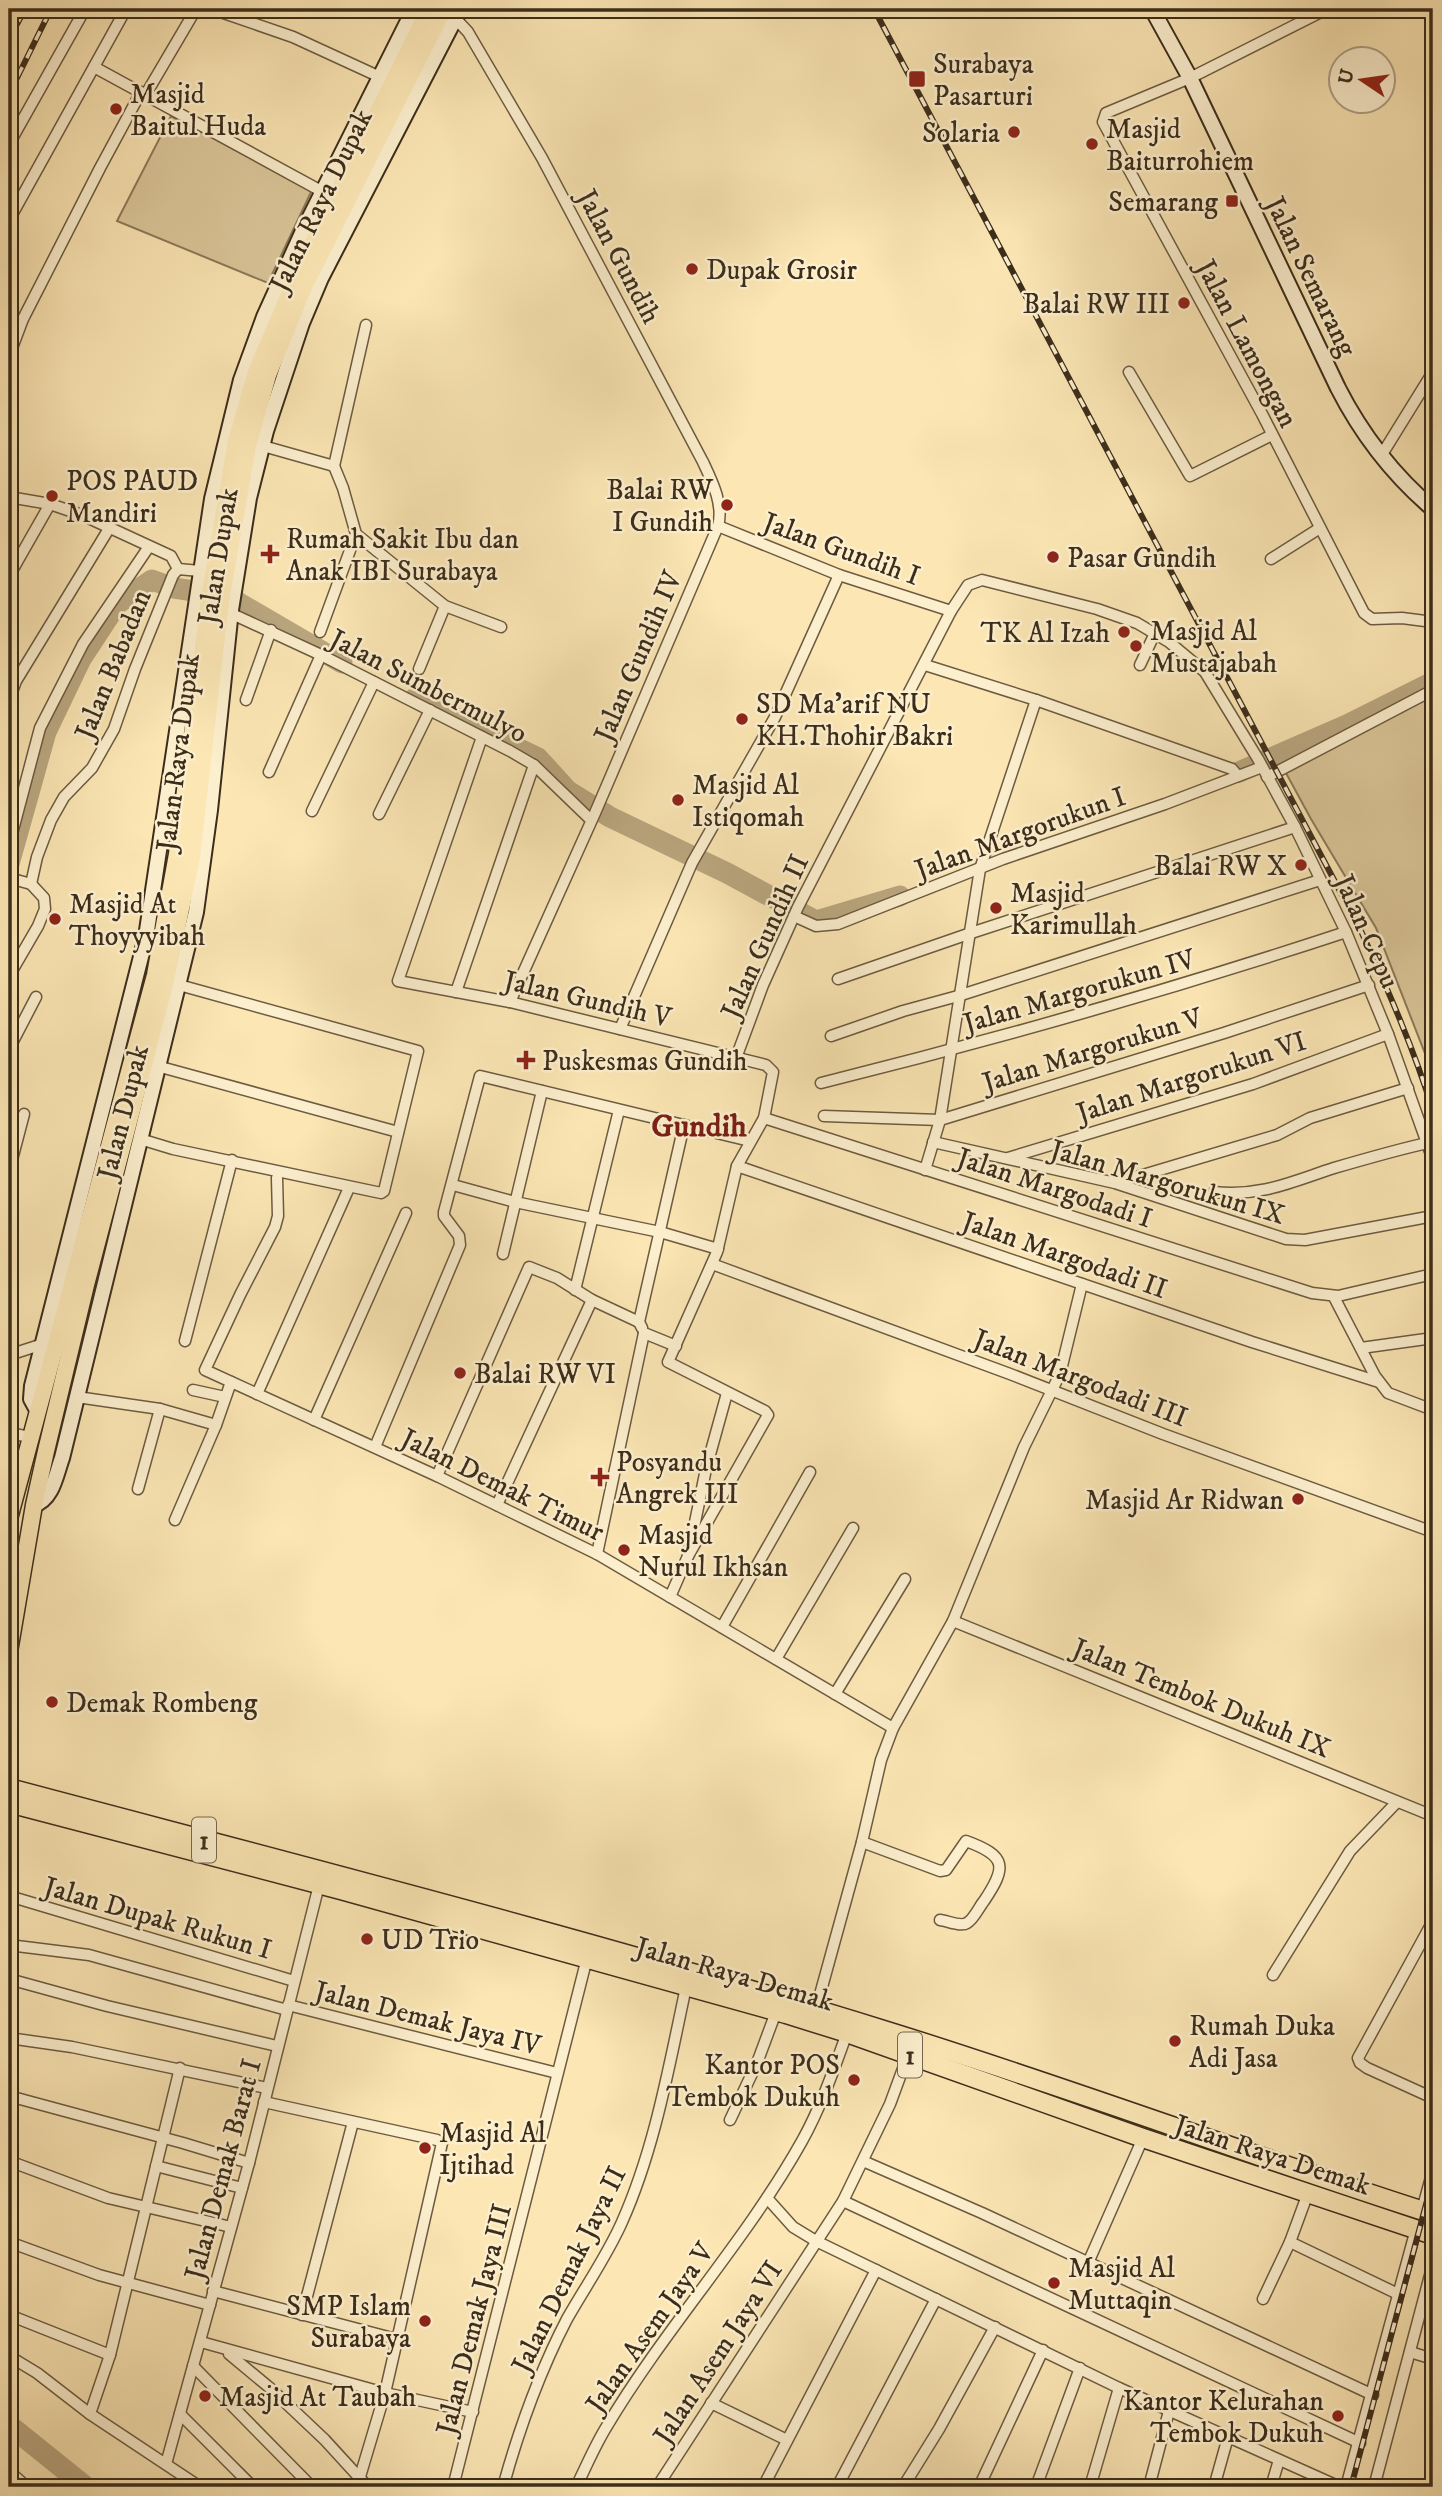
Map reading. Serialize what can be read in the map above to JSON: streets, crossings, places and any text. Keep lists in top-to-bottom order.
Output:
{
  "streets": {
    "highway": ["1", "Jalan Raya Demak"],
    "main road": ["Jalan Raya Dupak", "Jalan Semarang", "Jalan Dupak"],
    "street": [
      "Jalan Gundih",
      "Jalan Lamongan",
      "Jalan Gundih I",
      "Jalan Gundih IV",
      "Jalan Babadan",
      "Jalan Sumbermulyo",
      "Jalan Margorukun I",
      "Jalan Cepu",
      "Jalan Gundih II",
      "Jalan Margorukun IV",
      "Jalan Gundih V",
      "Jalan Margorukun V",
      "Jalan Margorukun VI",
      "Jalan Margorukun IX",
      "Jalan Margodadi I",
      "Jalan Margodadi II",
      "Jalan Margodadi III",
      "Jalan Demak Timur",
      "Jalan Tembok Dukuh IX",
      "Jalan Dupak Rukun I",
      "Jalan Demak Jaya IV",
      "Jalan Demak Barat I",
      "Jalan Demak Jaya II",
      "Jalan Demak Jaya III",
      "Jalan Asem Jaya V",
      "Jalan Asem Jaya VI"
    ]
  },
  "crossings": [
    ["Jalan Raya Dupak", "Jalan Gundih"],
    ["Jalan Raya Dupak", "Jalan Dupak"],
    ["Jalan Raya Dupak", "Jalan Babadan"],
    ["Jalan Raya Dupak", "Jalan Sumbermulyo"],
    ["Jalan Gundih", "Jalan Gundih I"],
    ["Jalan Gundih", "Jalan Gundih IV"],
    ["Jalan Semarang", "Jalan Lamongan"],
    ["Jalan Gundih I", "Jalan Gundih IV"],
    ["Jalan Gundih I", "Jalan Gundih II"],
    ["Jalan Dupak", "Jalan Babadan"],
    ["Jalan Dupak", "Jalan Sumbermulyo"],
    ["Jalan Gundih IV", "Jalan Sumbermulyo"],
    ["Jalan Gundih IV", "Jalan Gundih V"],
    ["Jalan Babadan", "Jalan Sumbermulyo"],
    ["Jalan Sumbermulyo", "Jalan Gundih V"],
    ["Jalan Margorukun I", "Jalan Cepu"],
    ["Jalan Margorukun I", "Jalan Gundih II"],
    ["Jalan Cepu", "Jalan Gundih II"],
    ["Jalan Cepu", "Jalan Margorukun IV"],
    ["Jalan Cepu", "Jalan Margorukun V"],
    ["Jalan Cepu", "Jalan Margorukun VI"],
    ["Jalan Gundih II", "Jalan Gundih V"],
    ["Jalan Gundih V", "Jalan Margodadi I"],
    ["Jalan Gundih V", "Jalan Margodadi II"],
    ["Jalan Gundih V", "Jalan Margodadi III"],
    ["Jalan Margorukun VI", "Jalan Margorukun IX"],
    ["Jalan Dupak Rukun I", "Jalan Demak Barat I"],
    ["Jalan Raya Demak", "Jalan Demak Barat I"],
    ["Jalan Raya Demak", "Jalan Demak Jaya II"],
    ["Jalan Raya Demak", "Jalan Demak Jaya III"],
    ["Jalan Raya Demak", "Jalan Asem Jaya V"],
    ["Jalan Raya Demak", "Jalan Asem Jaya VI"],
    ["Jalan Demak Jaya IV", "Jalan Demak Barat I"],
    ["Jalan Demak Jaya IV", "Jalan Demak Jaya III"]
  ],
  "districts": ["Gundih"],
  "places": {
    "transit": ["Surabaya Pasarturi", "Semarang"],
    "other": [
      "Masjid Baitul Huda",
      "Solaria",
      "Masjid Baiturrohiem",
      "Dupak Grosir",
      "Balai RW III",
      "POS PAUD Mandiri",
      "Balai RW I Gundih",
      "Pasar Gundih",
      "TK Al Izah",
      "Masjid Al Mustajabah",
      "SD Ma'arif NU KH.Thohir Bakri",
      "Masjid Al Istiqomah",
      "Balai RW X",
      "Masjid Karimullah",
      "Masjid At Thoyyyibah",
      "Balai RW VI",
      "Masjid Ar Ridwan",
      "Masjid Nurul Ikhsan",
      "Demak Rombeng",
      "UD Trio",
      "Rumah Duka Adi Jasa",
      "Kantor POS Tembok Dukuh",
      "Masjid Al Ijtihad",
      "Masjid Al Muttaqin",
      "SMP Islam Surabaya",
      "Masjid At Taubah",
      "Kantor Kelurahan Tembok Dukuh"
    ],
    "health": ["Rumah Sakit Ibu dan Anak IBI Surabaya", "Puskesmas Gundih", "Posyandu Angrek III"]
  },
  "north": "left"
}
